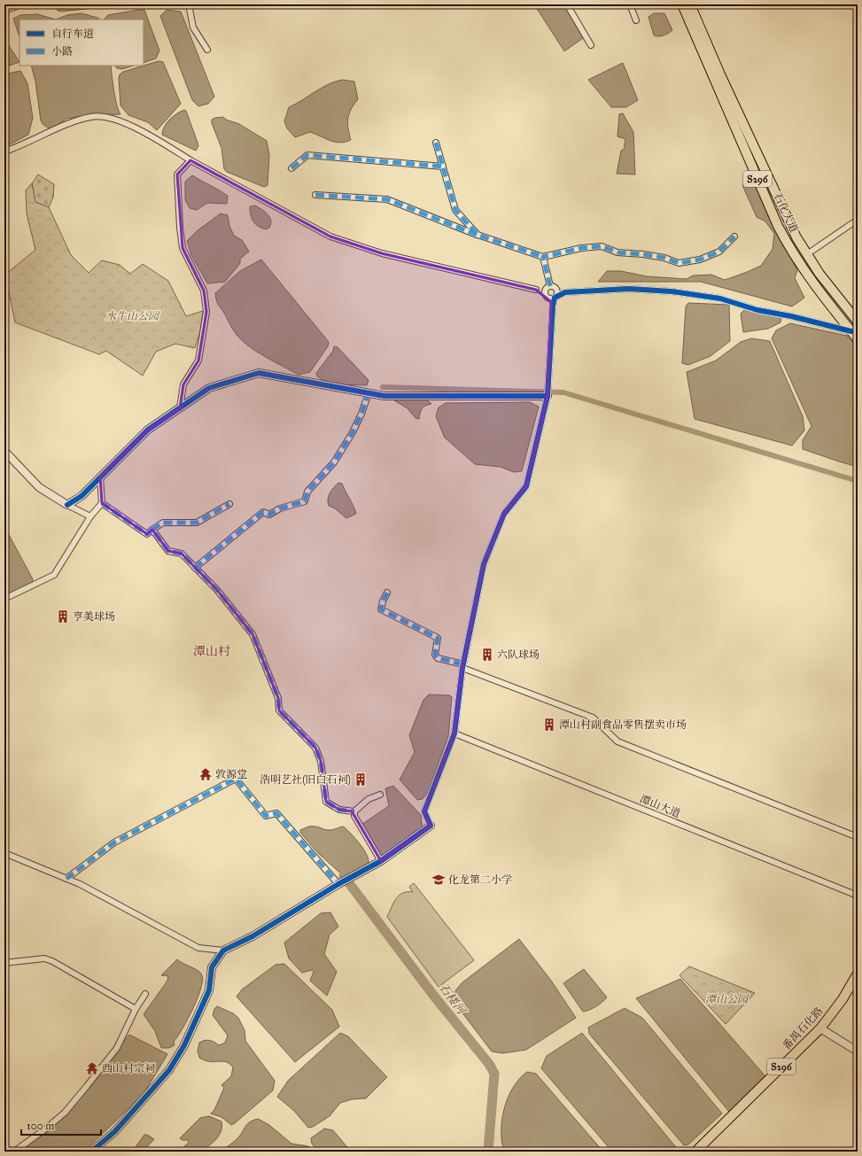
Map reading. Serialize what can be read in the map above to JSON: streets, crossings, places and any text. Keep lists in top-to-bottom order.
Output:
{
  "streets": {
    "main road": ["S296", "石化大道", "番禺石化路"],
    "street": ["潭山大道"]
  },
  "districts": ["潭山村"],
  "water": ["石楼河"],
  "parks": ["水牛山公园", "潭山公园"],
  "places": {
    "building": [
      "亨美球场",
      "六队球场",
      "潭山村副食品零售摆卖市场",
      "浩明艺社(旧白石祠)"
    ],
    "temple": ["敦源堂", "西山村宗祠"],
    "school or university": ["化龙第二小学"]
  },
  "legend": ["自行车道", "小路"],
  "scale_bar": "100 m"
}
